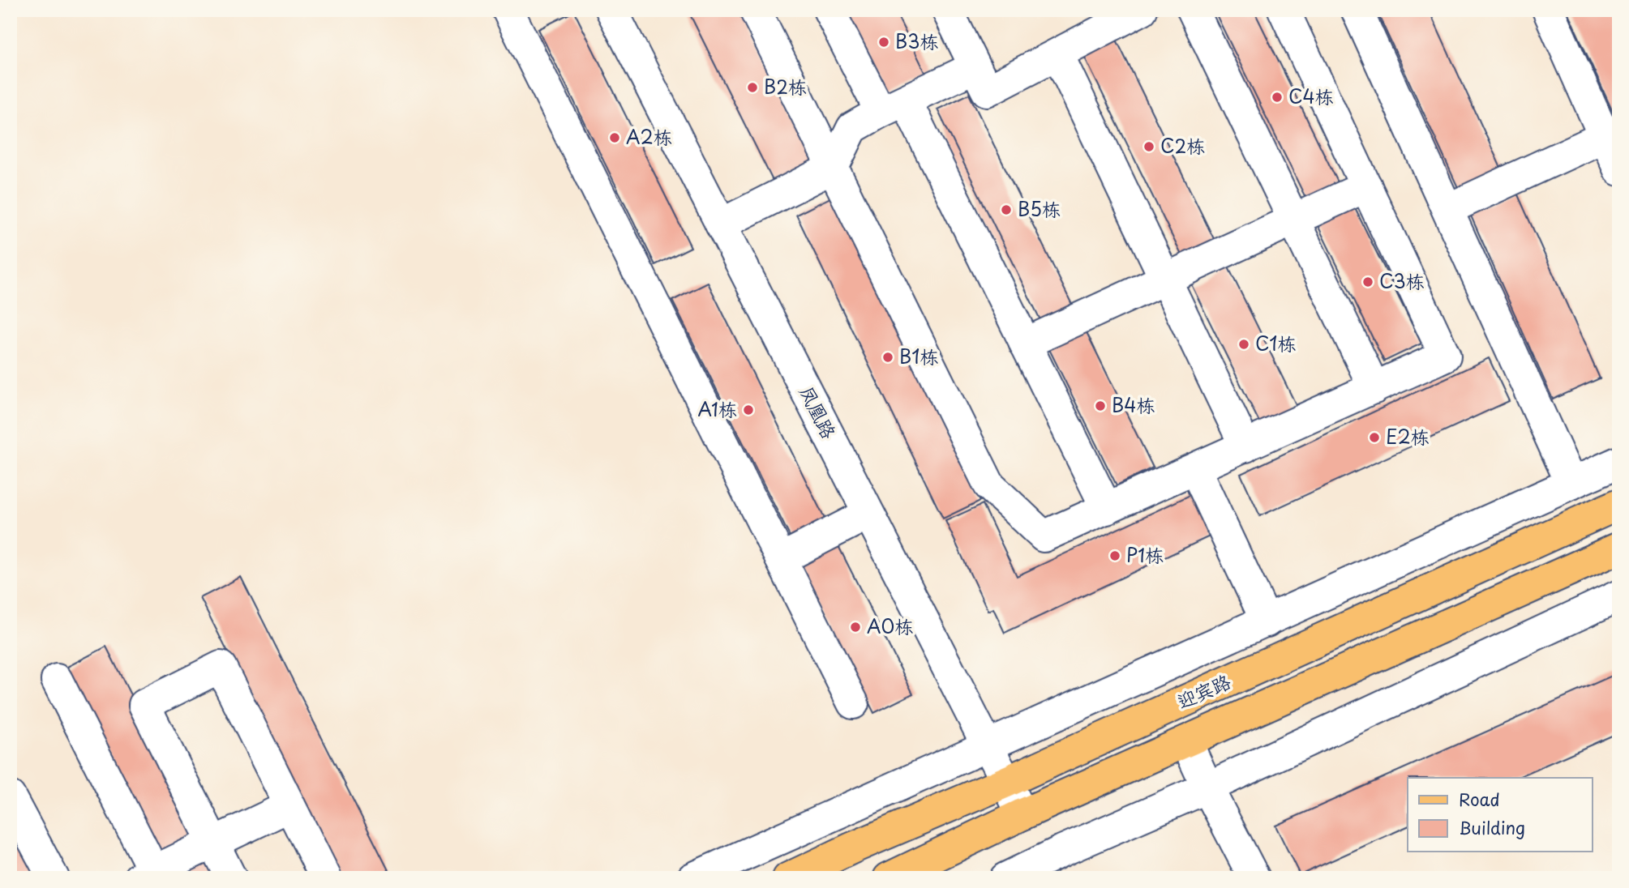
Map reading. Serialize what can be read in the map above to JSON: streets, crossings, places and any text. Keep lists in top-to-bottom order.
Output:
{
  "streets": {
    "main road": ["迎宾路"],
    "street": ["凤凰路"]
  },
  "crossings": [
    ["凤凰路", "迎宾路"]
  ],
  "places": [
    "B3栋",
    "B2栋",
    "C4栋",
    "A2栋",
    "C2栋",
    "B5栋",
    "C3栋",
    "C1栋",
    "B1栋",
    "B4栋",
    "A1栋",
    "E2栋",
    "P1栋",
    "A0栋"
  ],
  "legend": ["Road", "Building"]
}
